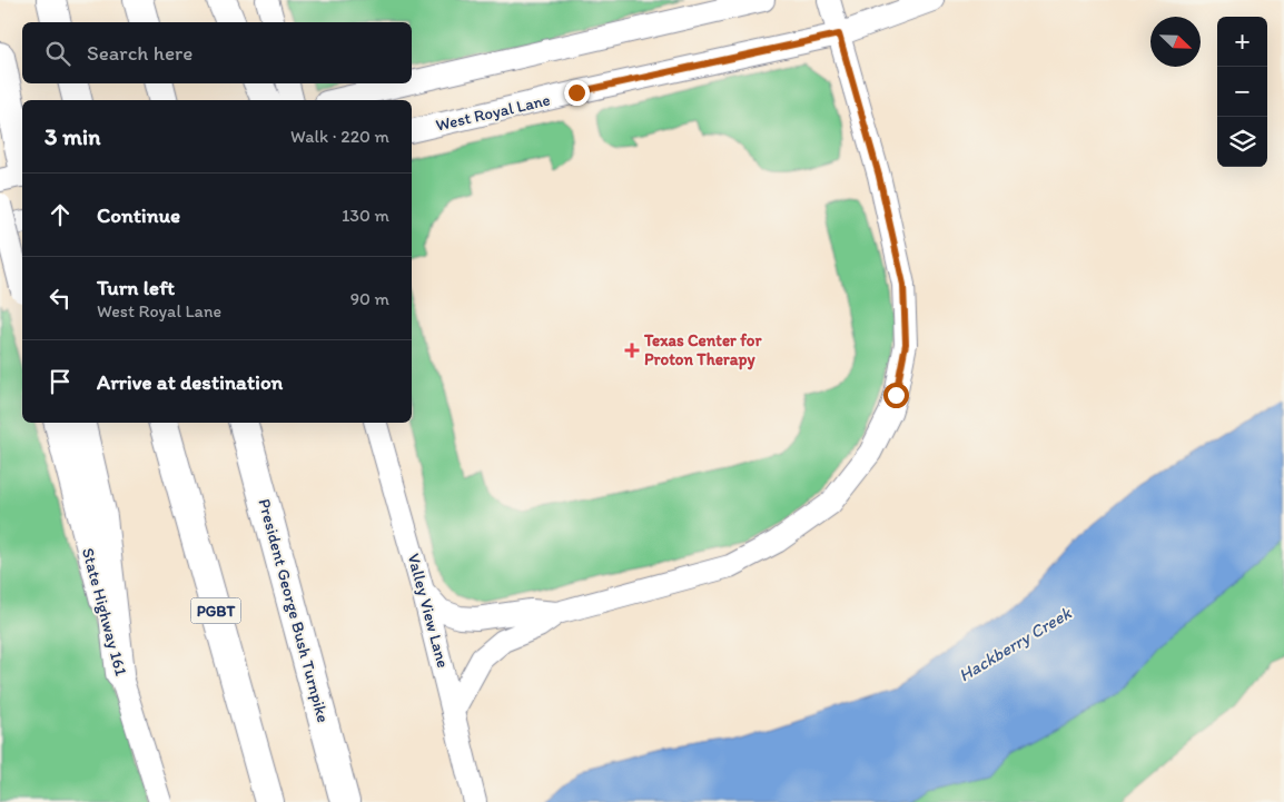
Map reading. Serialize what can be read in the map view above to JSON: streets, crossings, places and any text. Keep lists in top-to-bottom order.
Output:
{
  "streets": {
    "highway": ["PGBT", "President George Bush Turnpike"],
    "main road": ["West Royal Lane", "Valley View Lane", "State Highway 161"]
  },
  "water": ["Hackberry Creek"],
  "places": {
    "health": ["Texas Center for Proton Therapy"]
  },
  "north": "bottom right",
  "page": {
    "map_buttons": ["+", "−"],
    "search": "Search here",
    "heading": ["3 min", "Walk · 220 m"],
    "list": [
      ["Continue", "130 m"],
      ["Turn left", "West Royal Lane", "90 m"],
      "Arrive at destination"
    ]
  }
}
